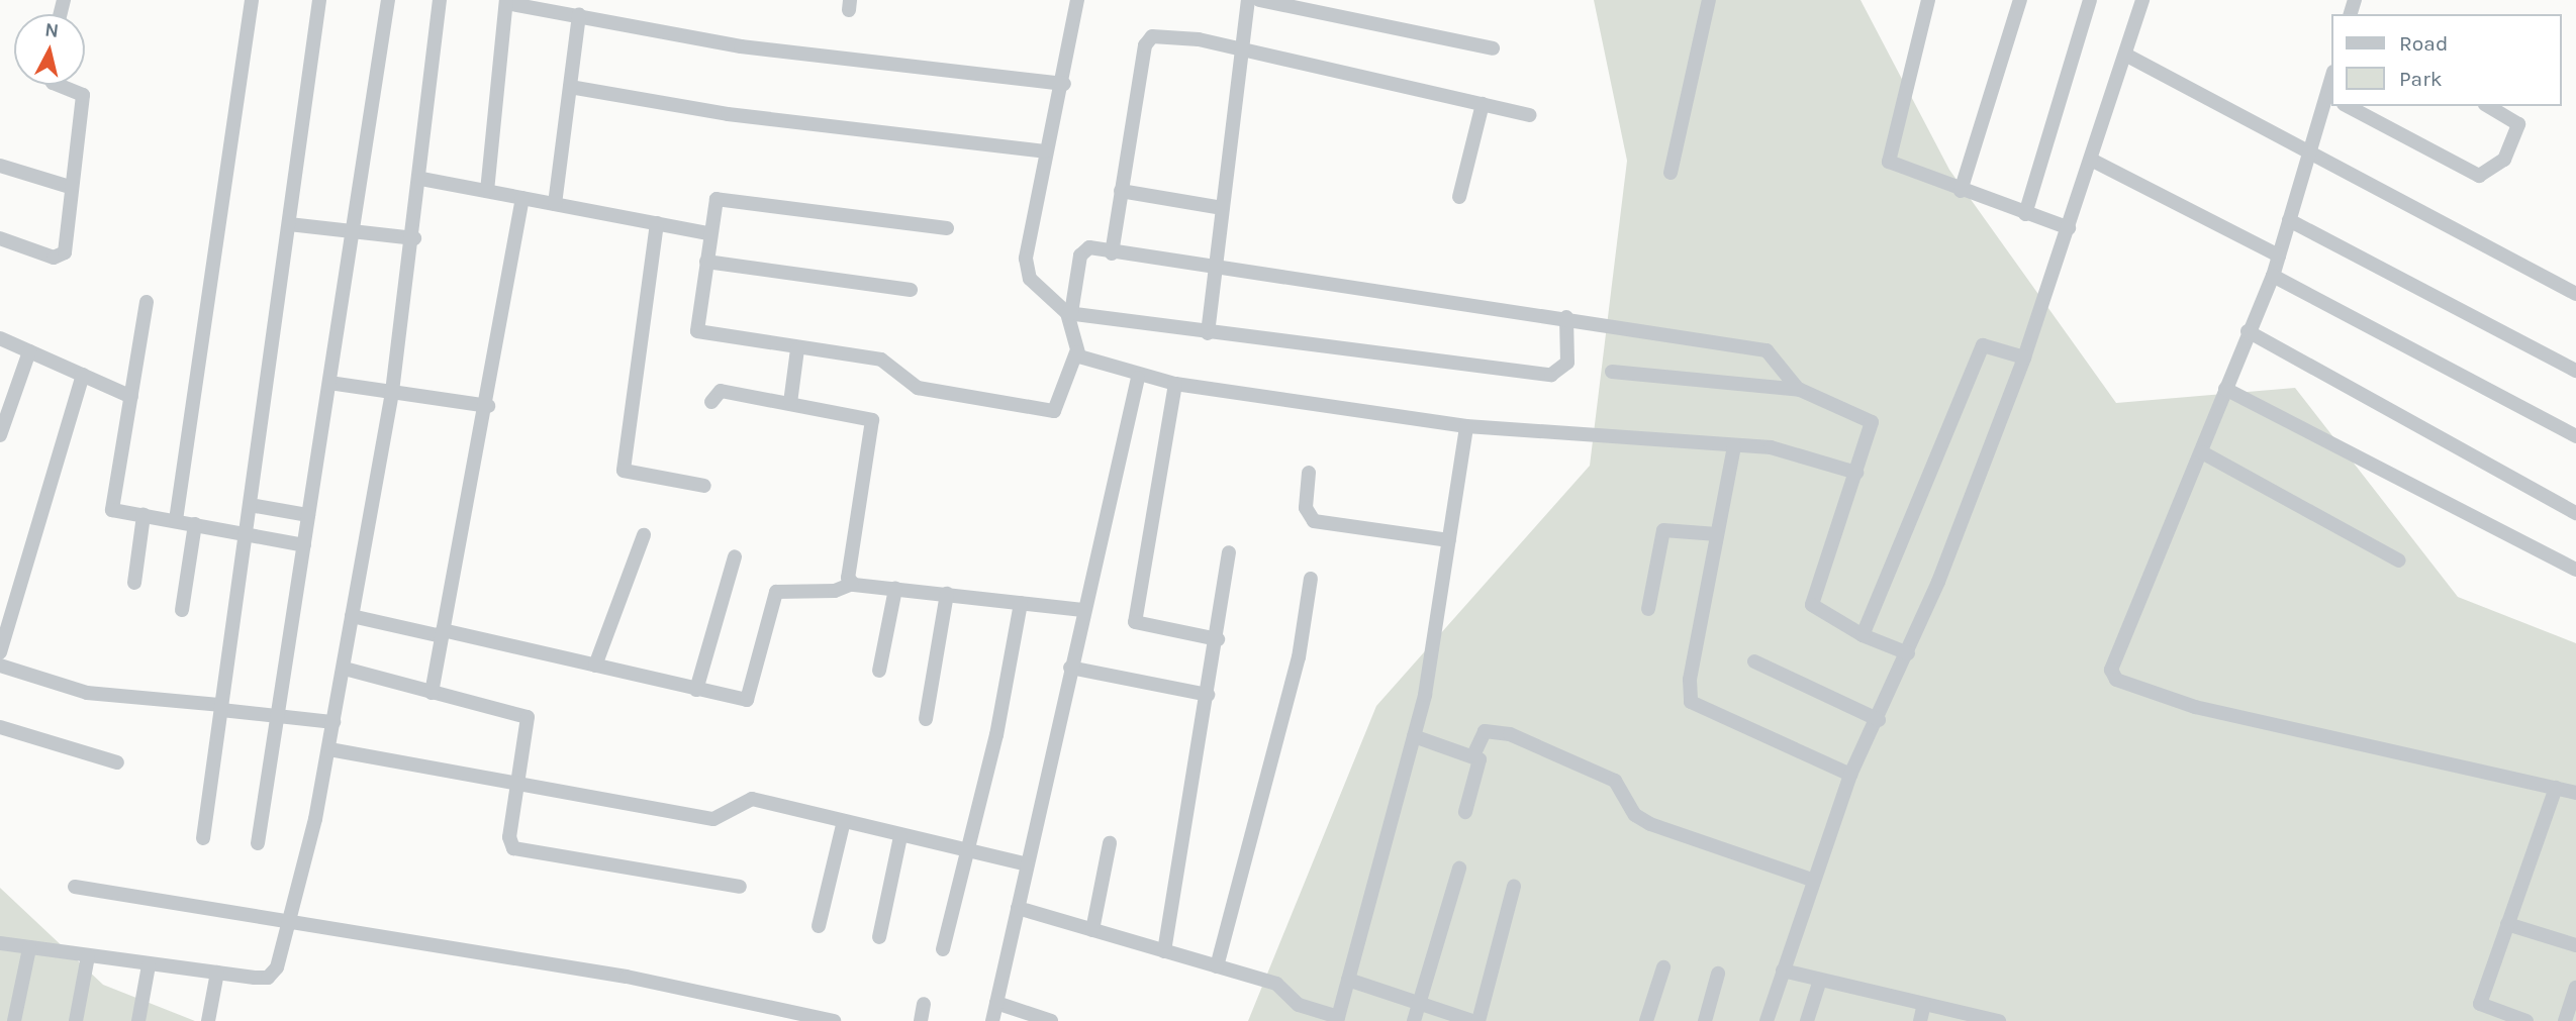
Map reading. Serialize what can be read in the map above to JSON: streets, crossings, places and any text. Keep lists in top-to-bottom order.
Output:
{
  "legend": ["Road", "Park"],
  "north": "top"
}
